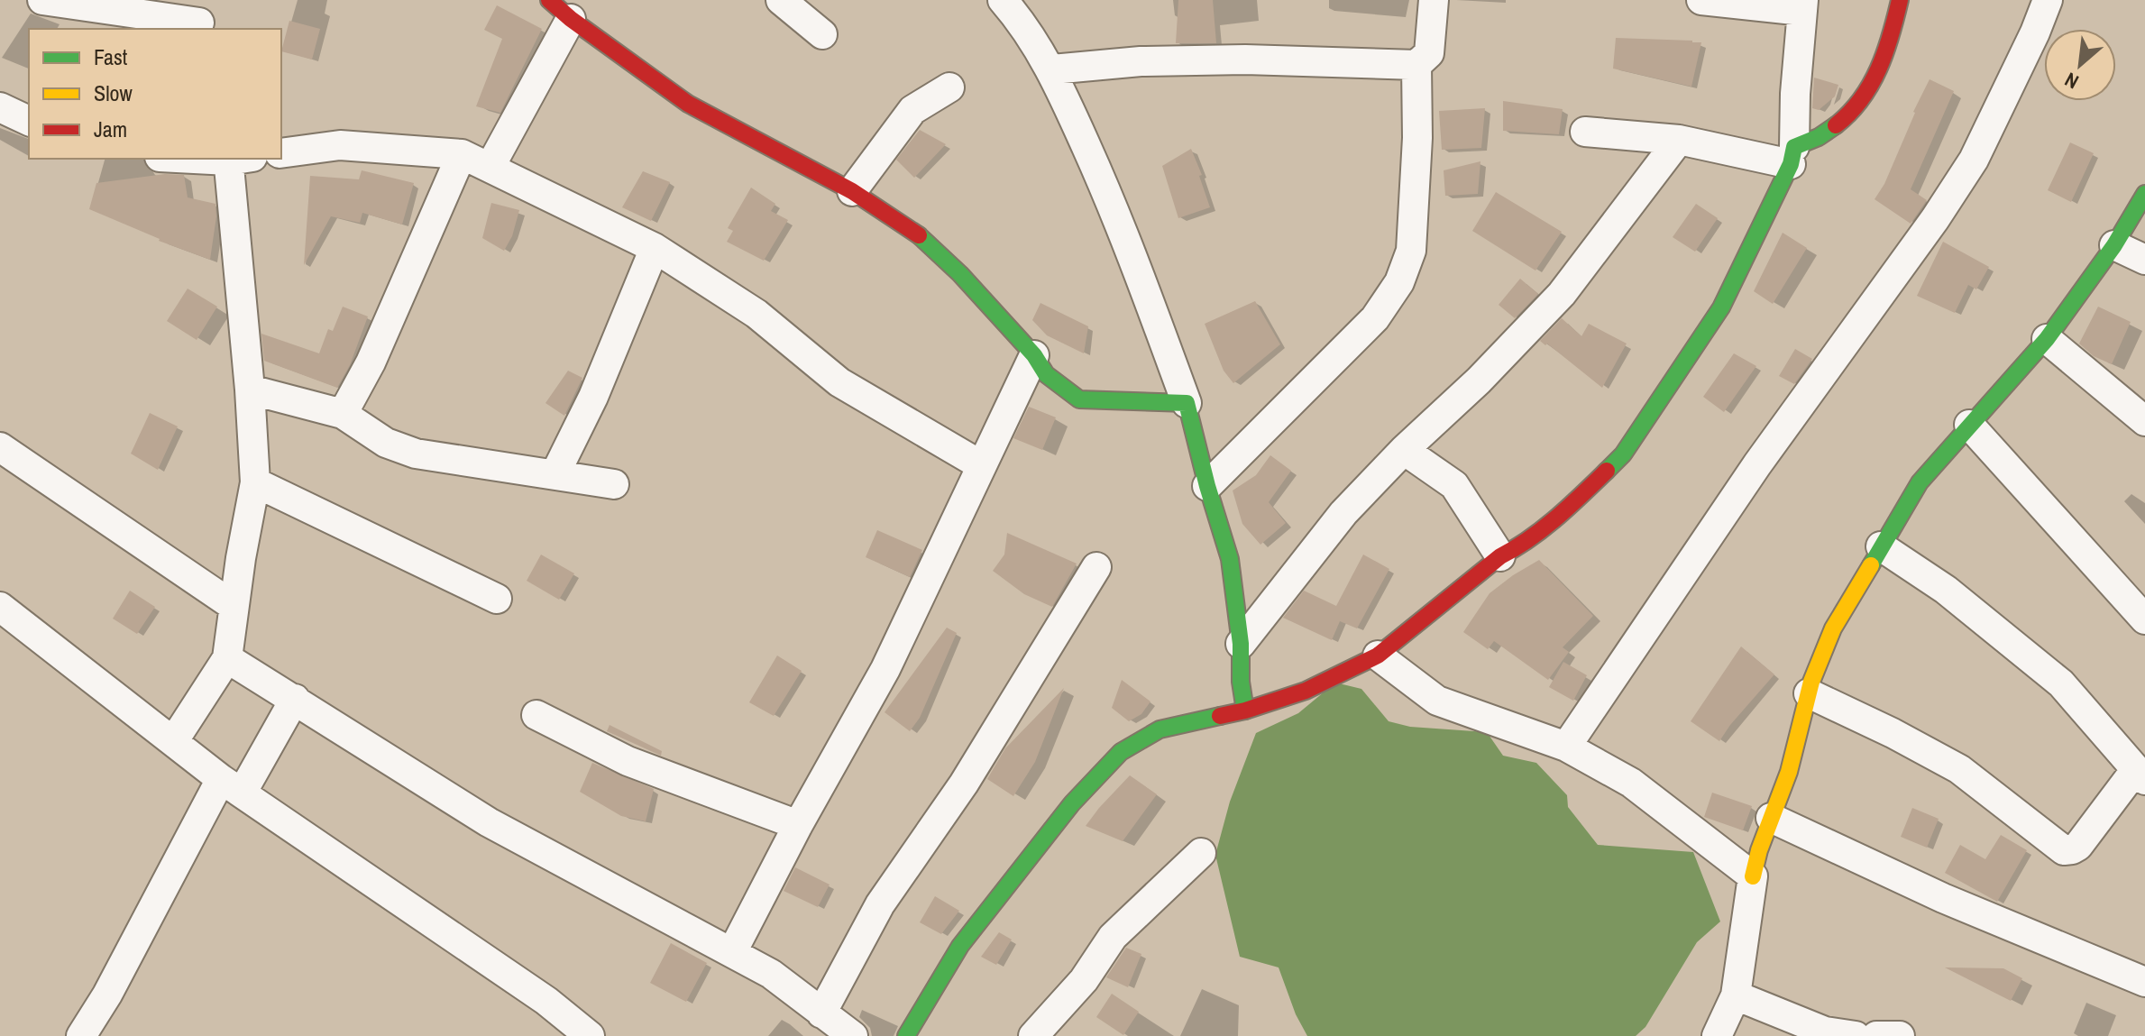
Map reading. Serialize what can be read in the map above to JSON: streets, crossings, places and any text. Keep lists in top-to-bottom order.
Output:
{
  "legend": ["Fast", "Slow", "Jam"],
  "north": "bottom left"
}
